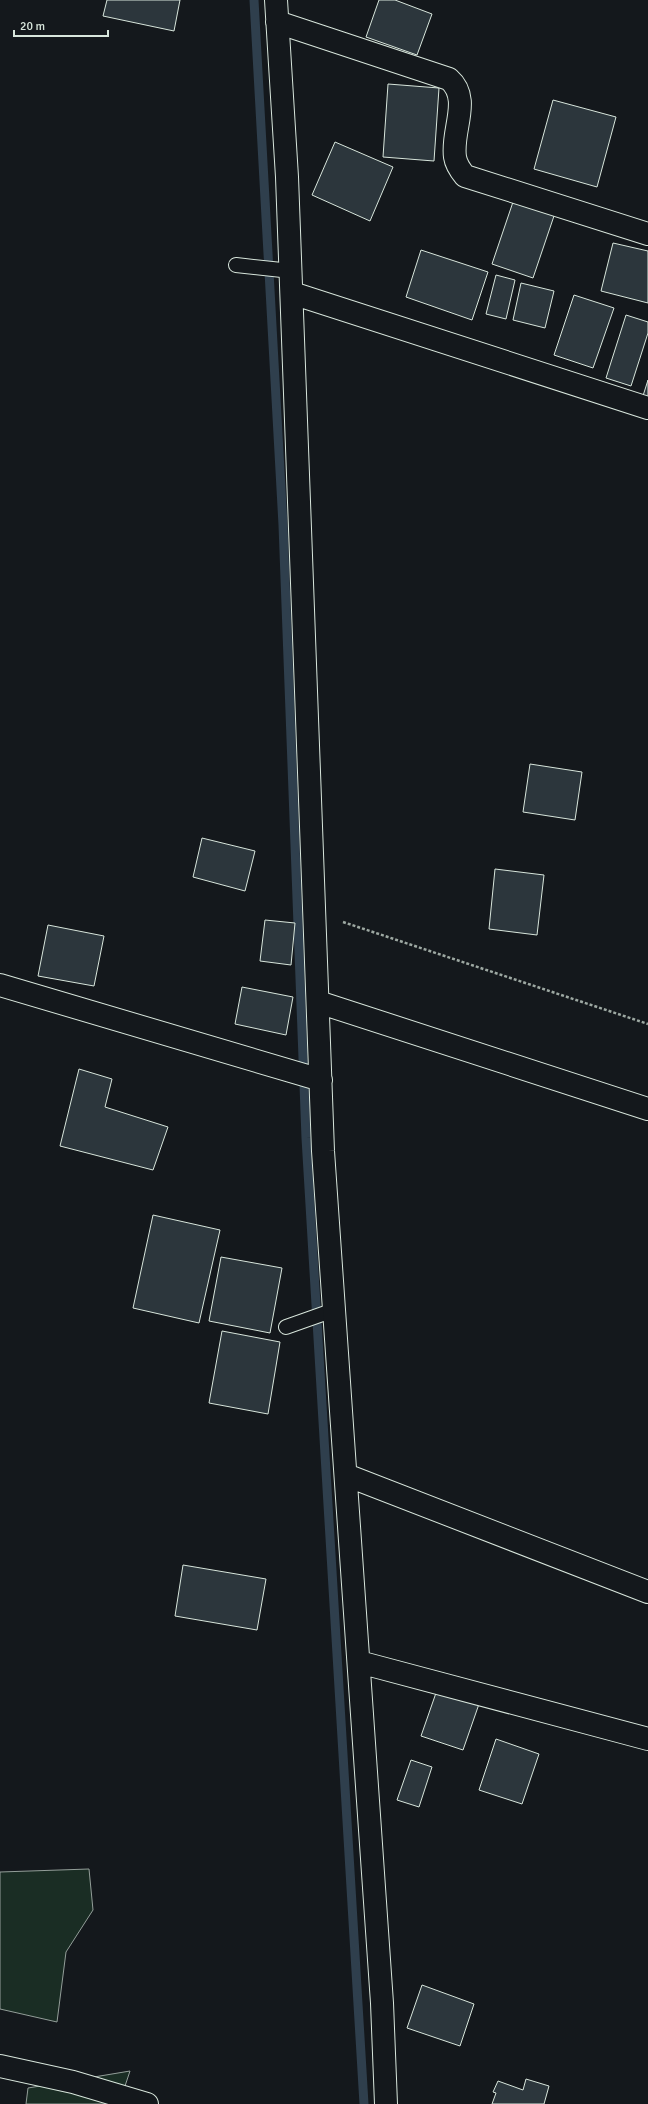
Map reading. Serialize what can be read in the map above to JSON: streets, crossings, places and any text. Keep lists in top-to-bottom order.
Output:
{
  "scale_bar": "20 m"
}
